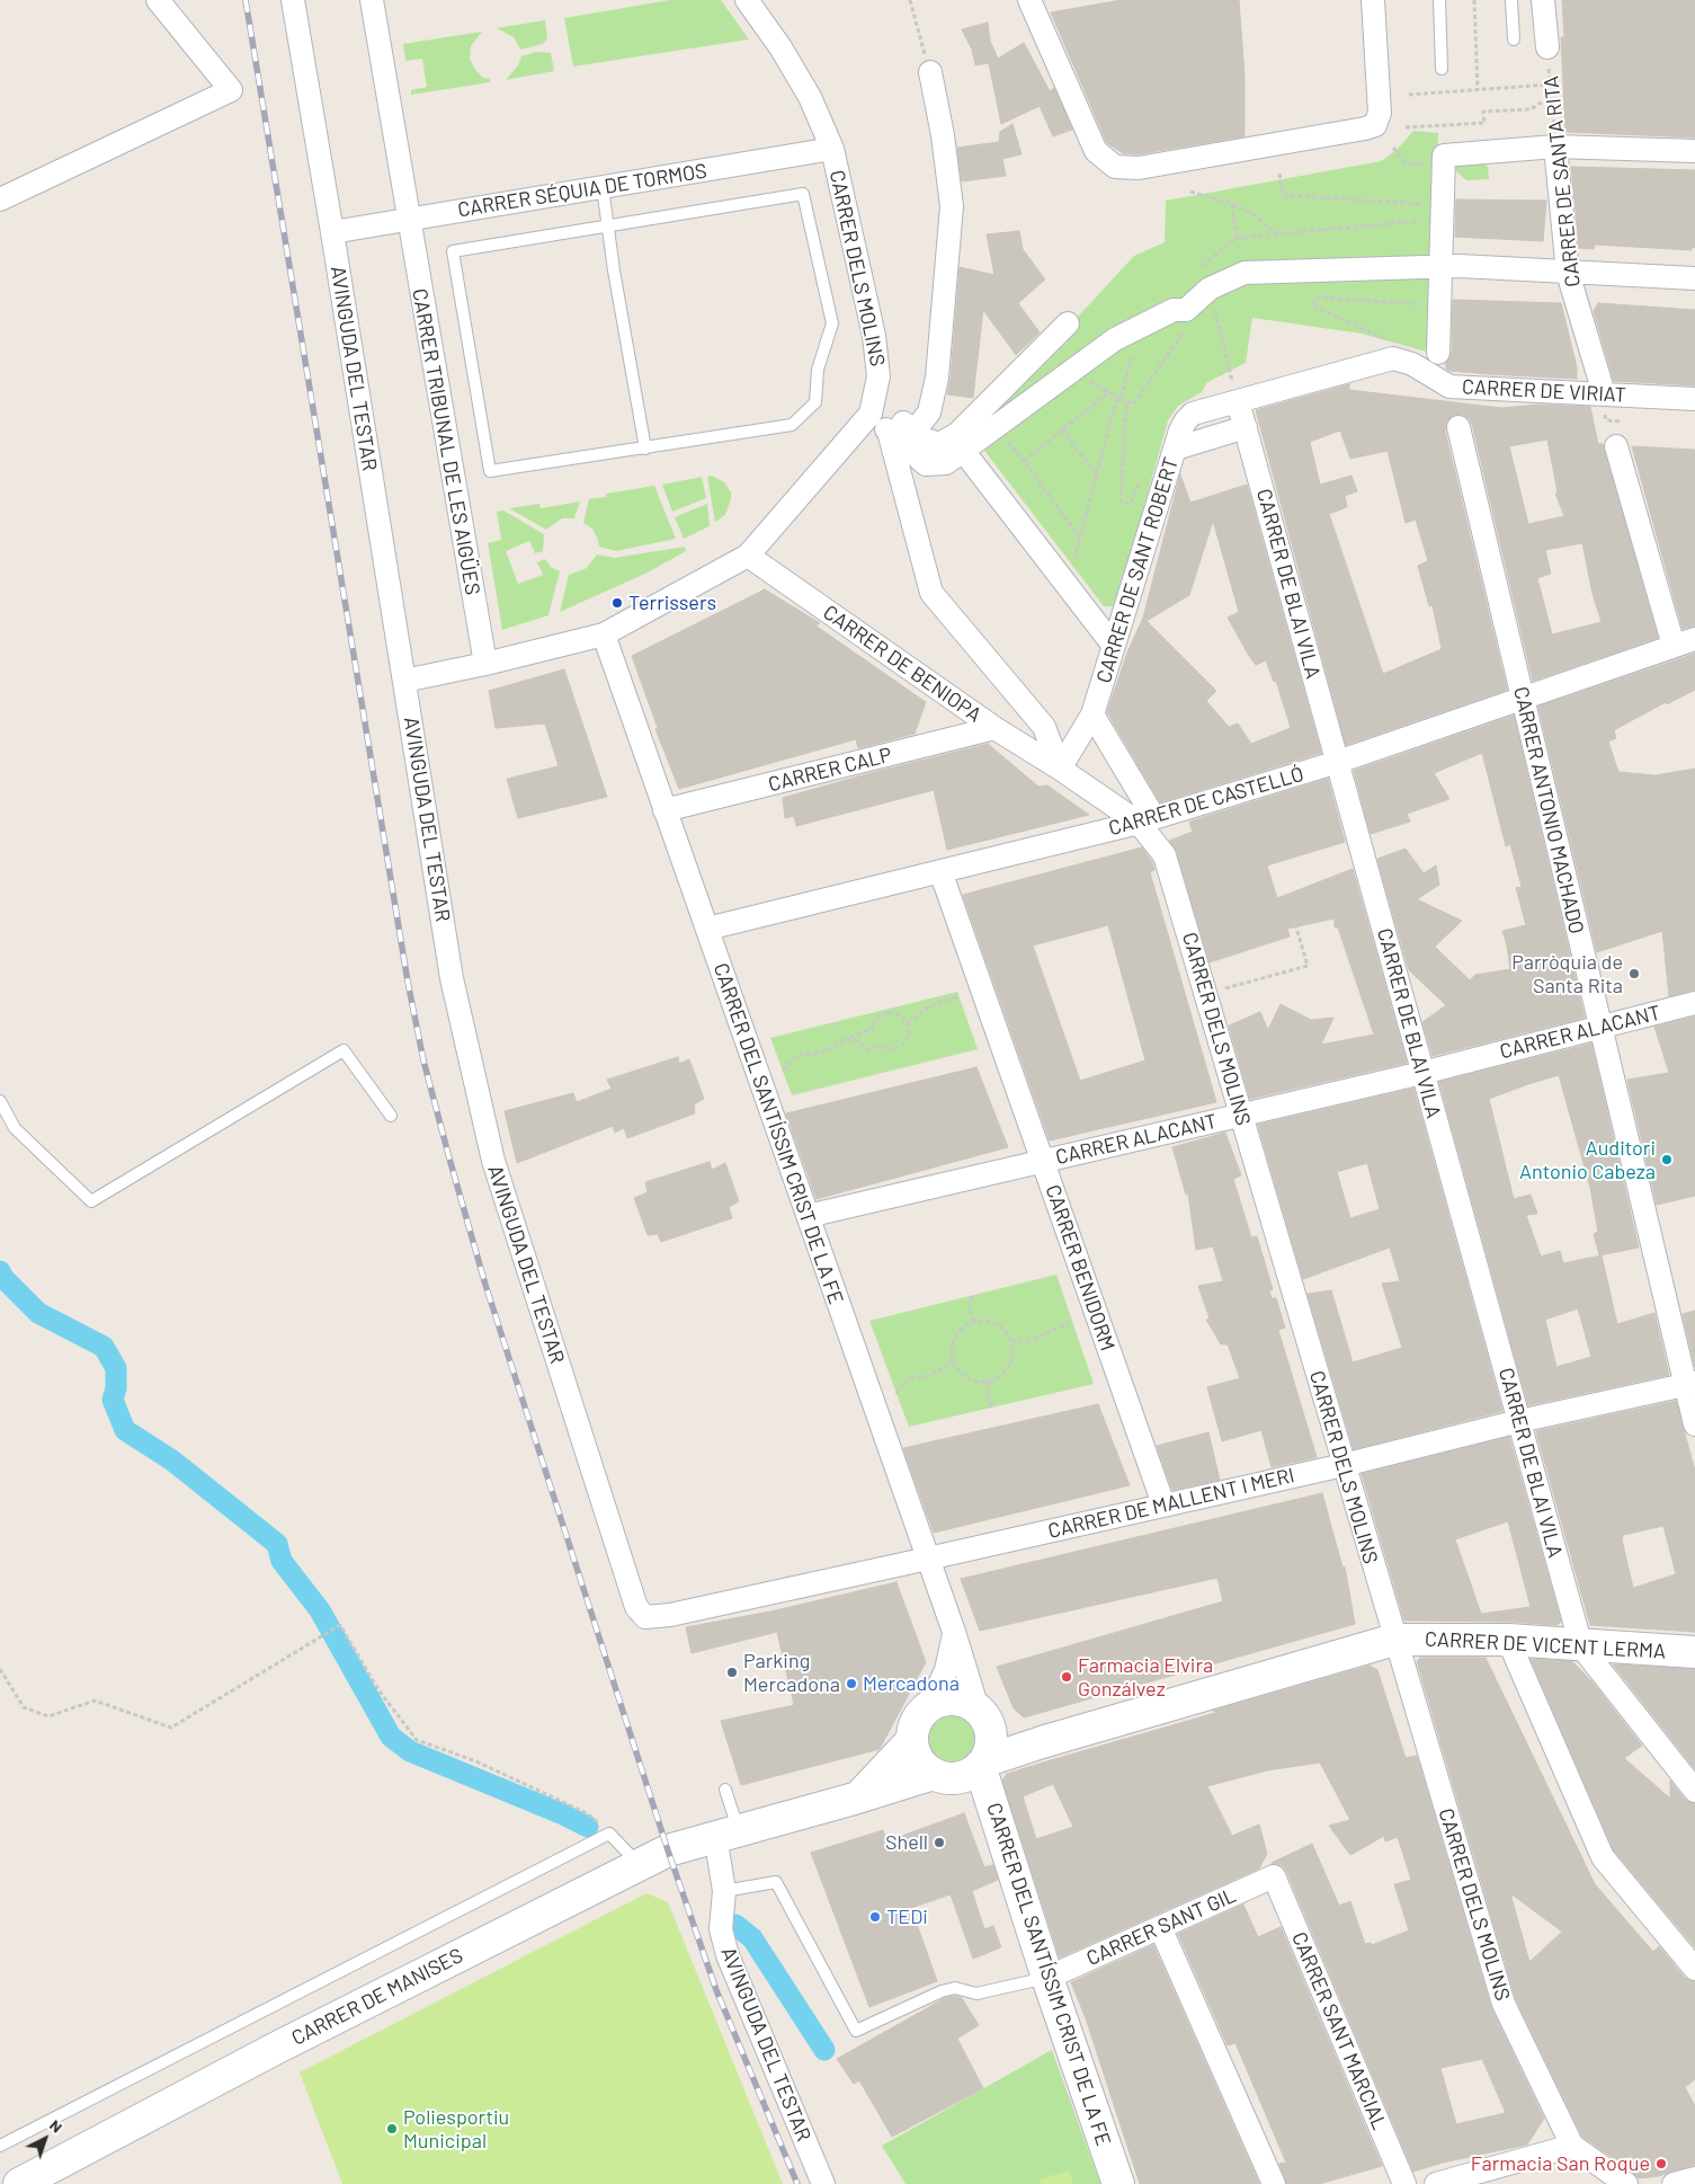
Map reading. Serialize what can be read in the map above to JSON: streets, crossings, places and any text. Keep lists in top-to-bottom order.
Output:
{
  "streets": {
    "street": [
      "CARRER DE SANTA RITA",
      "CARRER SÉQUIA DE TORMOS",
      "CARRER DELS MOLINS",
      "AVINGUDA DEL TESTAR",
      "CARRER DE VIRIAT",
      "CARRER TRIBUNAL DE LES AIGÜES",
      "CARRER DE SANT ROBERT",
      "CARRER DE BLAI VILA",
      "CARRER DE BENIOPA",
      "CARRER CALP",
      "CARRER DE CASTELLÓ",
      "CARRER ANTONIO MACHADO",
      "CARRER ALACANT",
      "CARRER DEL SANTÍSSIM CRIST DE LA FE",
      "CARRER BENIDORM",
      "CARRER DE MALLENT I MERI",
      "CARRER DE VICENT LERMA",
      "CARRER SANT GIL",
      "CARRER DE MANISES",
      "CARRER SANT MARCIAL"
    ]
  },
  "crossings": [
    ["CARRER DE SANTA RITA", "CARRER DE VIRIAT"],
    ["CARRER SÉQUIA DE TORMOS", "CARRER DELS MOLINS"],
    ["CARRER SÉQUIA DE TORMOS", "AVINGUDA DEL TESTAR"],
    ["CARRER SÉQUIA DE TORMOS", "CARRER TRIBUNAL DE LES AIGÜES"],
    ["CARRER DELS MOLINS", "CARRER DE SANT ROBERT"],
    ["CARRER DELS MOLINS", "CARRER DE BENIOPA"],
    ["CARRER DELS MOLINS", "CARRER DE CASTELLÓ"],
    ["CARRER DELS MOLINS", "CARRER ALACANT"],
    ["CARRER DELS MOLINS", "CARRER DE MALLENT I MERI"],
    ["CARRER DELS MOLINS", "CARRER DE VICENT LERMA"],
    ["AVINGUDA DEL TESTAR", "CARRER DE MALLENT I MERI"],
    ["AVINGUDA DEL TESTAR", "CARRER DE MANISES"],
    ["CARRER DE VIRIAT", "CARRER DE SANT ROBERT"],
    ["CARRER DE VIRIAT", "CARRER DE BLAI VILA"],
    ["CARRER DE SANT ROBERT", "CARRER DE BLAI VILA"],
    ["CARRER DE SANT ROBERT", "CARRER DE BENIOPA"],
    ["CARRER DE BLAI VILA", "CARRER DE CASTELLÓ"],
    ["CARRER DE BLAI VILA", "CARRER ALACANT"],
    ["CARRER DE BLAI VILA", "CARRER DE MALLENT I MERI"],
    ["CARRER DE BLAI VILA", "CARRER DE VICENT LERMA"],
    ["CARRER DE BENIOPA", "CARRER CALP"],
    ["CARRER CALP", "CARRER DEL SANTÍSSIM CRIST DE LA FE"],
    ["CARRER DE CASTELLÓ", "CARRER ANTONIO MACHADO"],
    ["CARRER DE CASTELLÓ", "CARRER DEL SANTÍSSIM CRIST DE LA FE"],
    ["CARRER DE CASTELLÓ", "CARRER BENIDORM"],
    ["CARRER ANTONIO MACHADO", "CARRER ALACANT"],
    ["CARRER ANTONIO MACHADO", "CARRER DE MALLENT I MERI"],
    ["CARRER ALACANT", "CARRER DEL SANTÍSSIM CRIST DE LA FE"],
    ["CARRER ALACANT", "CARRER BENIDORM"],
    ["CARRER DEL SANTÍSSIM CRIST DE LA FE", "CARRER DE MALLENT I MERI"],
    ["CARRER DEL SANTÍSSIM CRIST DE LA FE", "CARRER SANT GIL"],
    ["CARRER DEL SANTÍSSIM CRIST DE LA FE", "CARRER DE MANISES"],
    ["CARRER BENIDORM", "CARRER DE MALLENT I MERI"],
    ["CARRER SANT GIL", "CARRER SANT MARCIAL"]
  ],
  "places": [
    "Terrissers",
    "Parròquia de Santa Rita",
    "Auditori Antonio Cabeza",
    "Parking Mercadona",
    "Farmacia Elvira Gonzálvez",
    "Mercadona",
    "Shell",
    "TEDi",
    "Poliesportiu Municipal",
    "Farmacia San Roque"
  ],
  "north": "top right"
}
